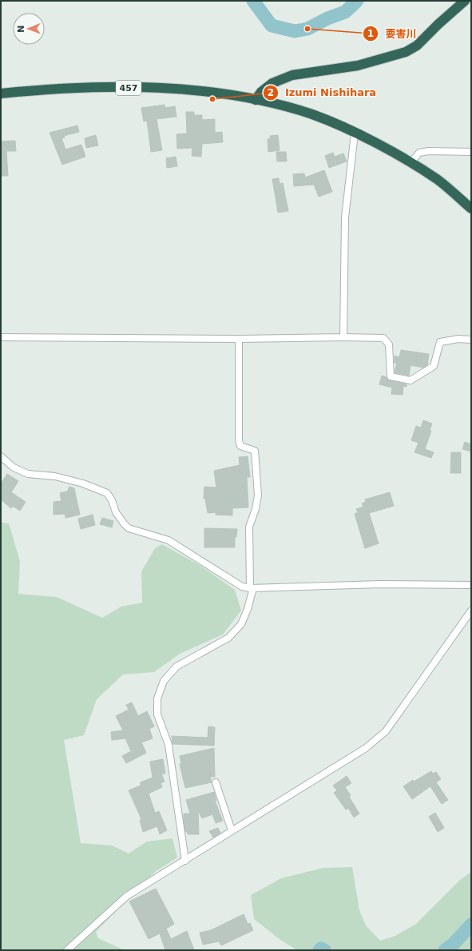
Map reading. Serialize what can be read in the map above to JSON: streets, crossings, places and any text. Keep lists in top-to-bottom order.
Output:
{
  "streets": {
    "highway": ["457"]
  },
  "places": ["要害川", "Izumi Nishihara"],
  "north": "left"
}
